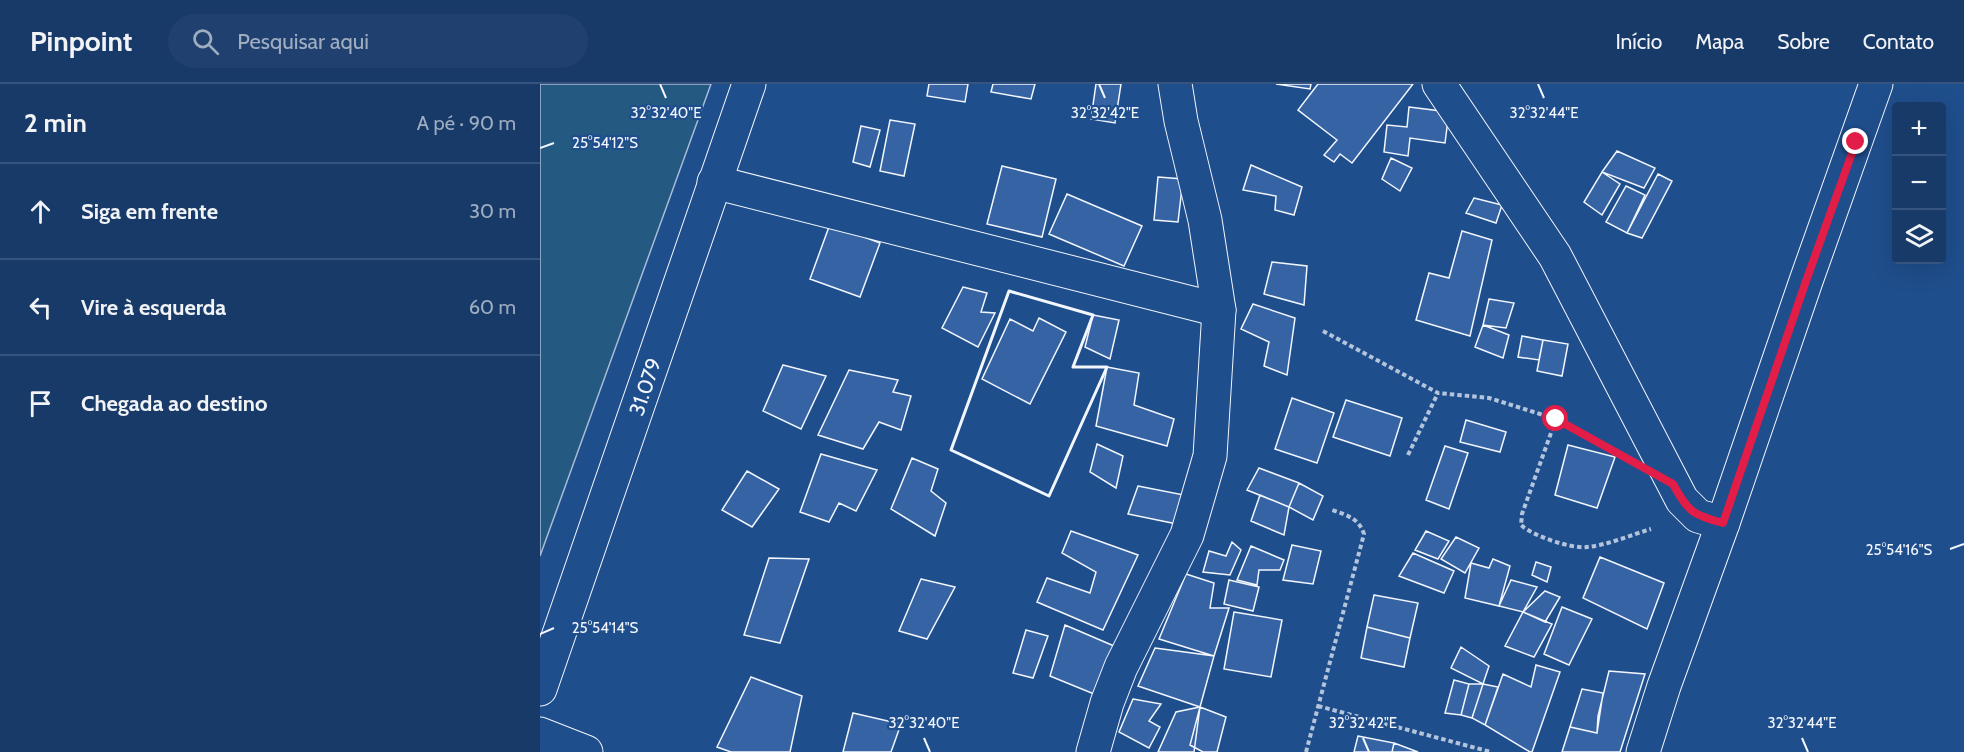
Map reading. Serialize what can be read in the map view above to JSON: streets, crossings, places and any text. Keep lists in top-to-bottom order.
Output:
{
  "streets": {
    "street": ["31.079"]
  },
  "page": {
    "header": "Pinpoint",
    "search": "Pesquisar aqui",
    "nav": [
      "Início",
      "Mapa",
      "Sobre",
      "Contato"
    ],
    "heading": ["2 min", "A pé · 90 m"],
    "map_buttons": ["+", "−"],
    "list": [
      ["Siga em frente", "30 m"],
      ["Vire à esquerda", "60 m"],
      "Chegada ao destino"
    ]
  },
  "coordinates": [
    "32°32'40\"E",
    "32°32'42\"E",
    "32°32'44\"E",
    "25°54'12\"S",
    "25°54'16\"S",
    "25°54'14\"S"
  ]
}
